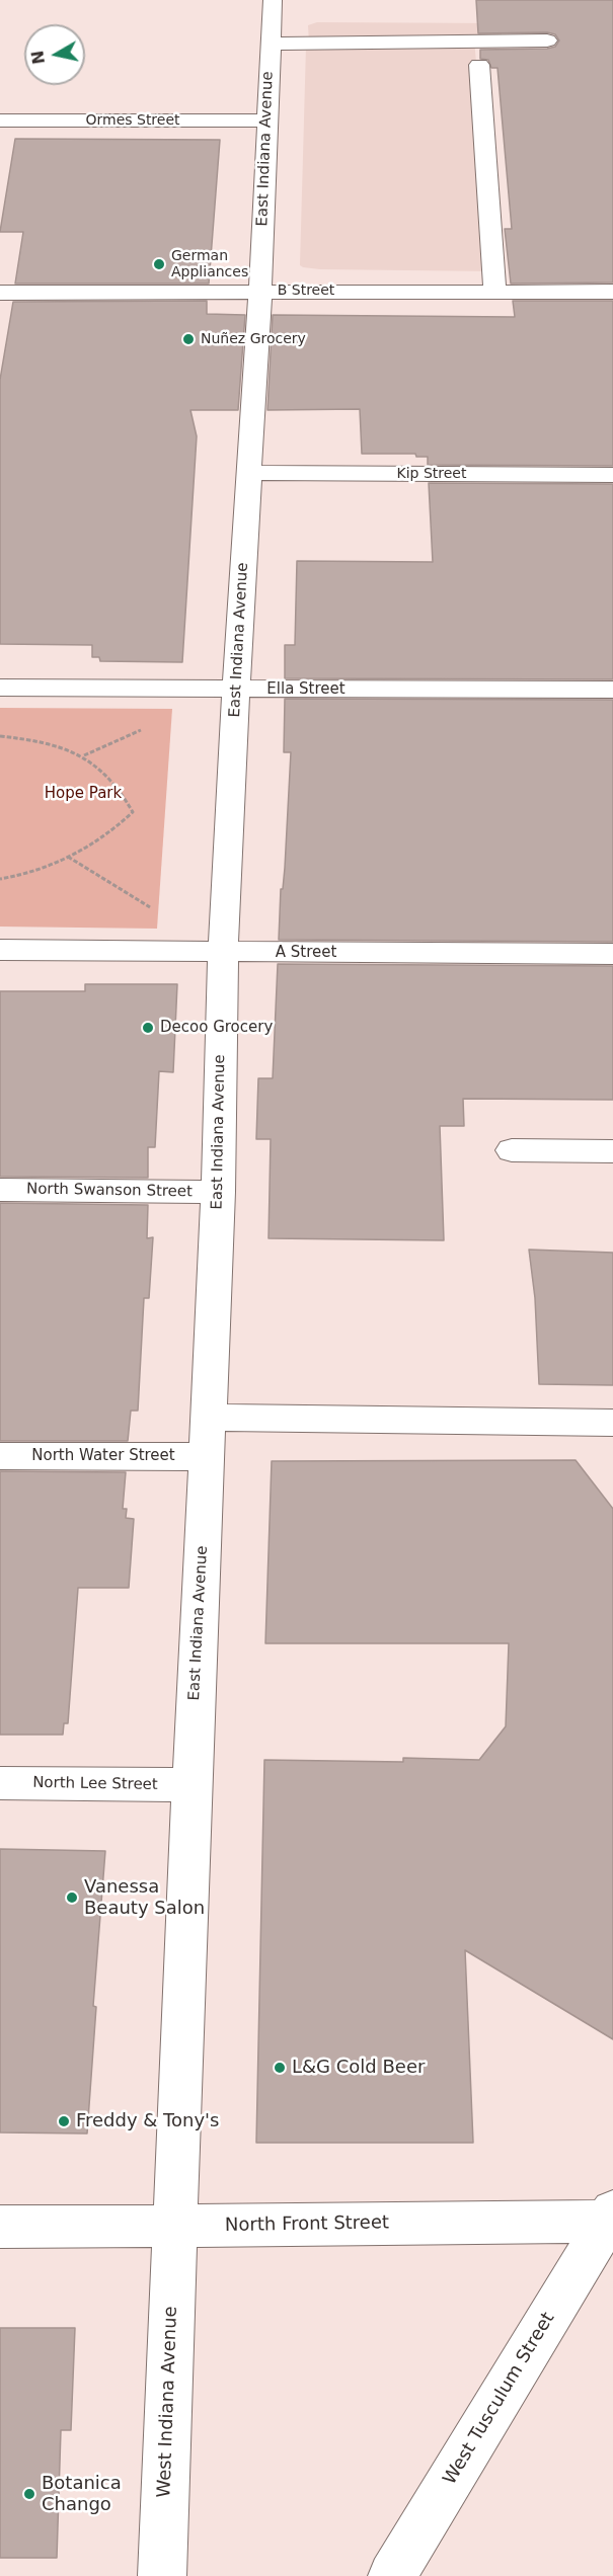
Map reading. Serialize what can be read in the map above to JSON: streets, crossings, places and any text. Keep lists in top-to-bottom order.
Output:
{
  "streets": {
    "street": [
      "Ormes Street",
      "East Indiana Avenue",
      "B Street",
      "Kip Street",
      "Ella Street",
      "A Street",
      "North Swanson Street",
      "North Water Street",
      "North Lee Street",
      "North Front Street",
      "West Tusculum Street",
      "West Indiana Avenue"
    ]
  },
  "crossings": [
    ["Ormes Street", "East Indiana Avenue"],
    ["East Indiana Avenue", "B Street"],
    ["East Indiana Avenue", "Kip Street"],
    ["East Indiana Avenue", "Ella Street"],
    ["East Indiana Avenue", "A Street"],
    ["East Indiana Avenue", "North Swanson Street"],
    ["East Indiana Avenue", "North Water Street"],
    ["East Indiana Avenue", "North Lee Street"],
    ["East Indiana Avenue", "North Front Street"],
    ["East Indiana Avenue", "West Indiana Avenue"],
    ["North Front Street", "West Tusculum Street"],
    ["North Front Street", "West Indiana Avenue"]
  ],
  "parks": ["Hope Park"],
  "places": [
    "German Appliances",
    "Nuñez Grocery",
    "Decoo Grocery",
    "Vanessa Beauty Salon",
    "L&G Cold Beer",
    "Freddy & Tony's",
    "Botanica Chango"
  ],
  "north": "left"
}
